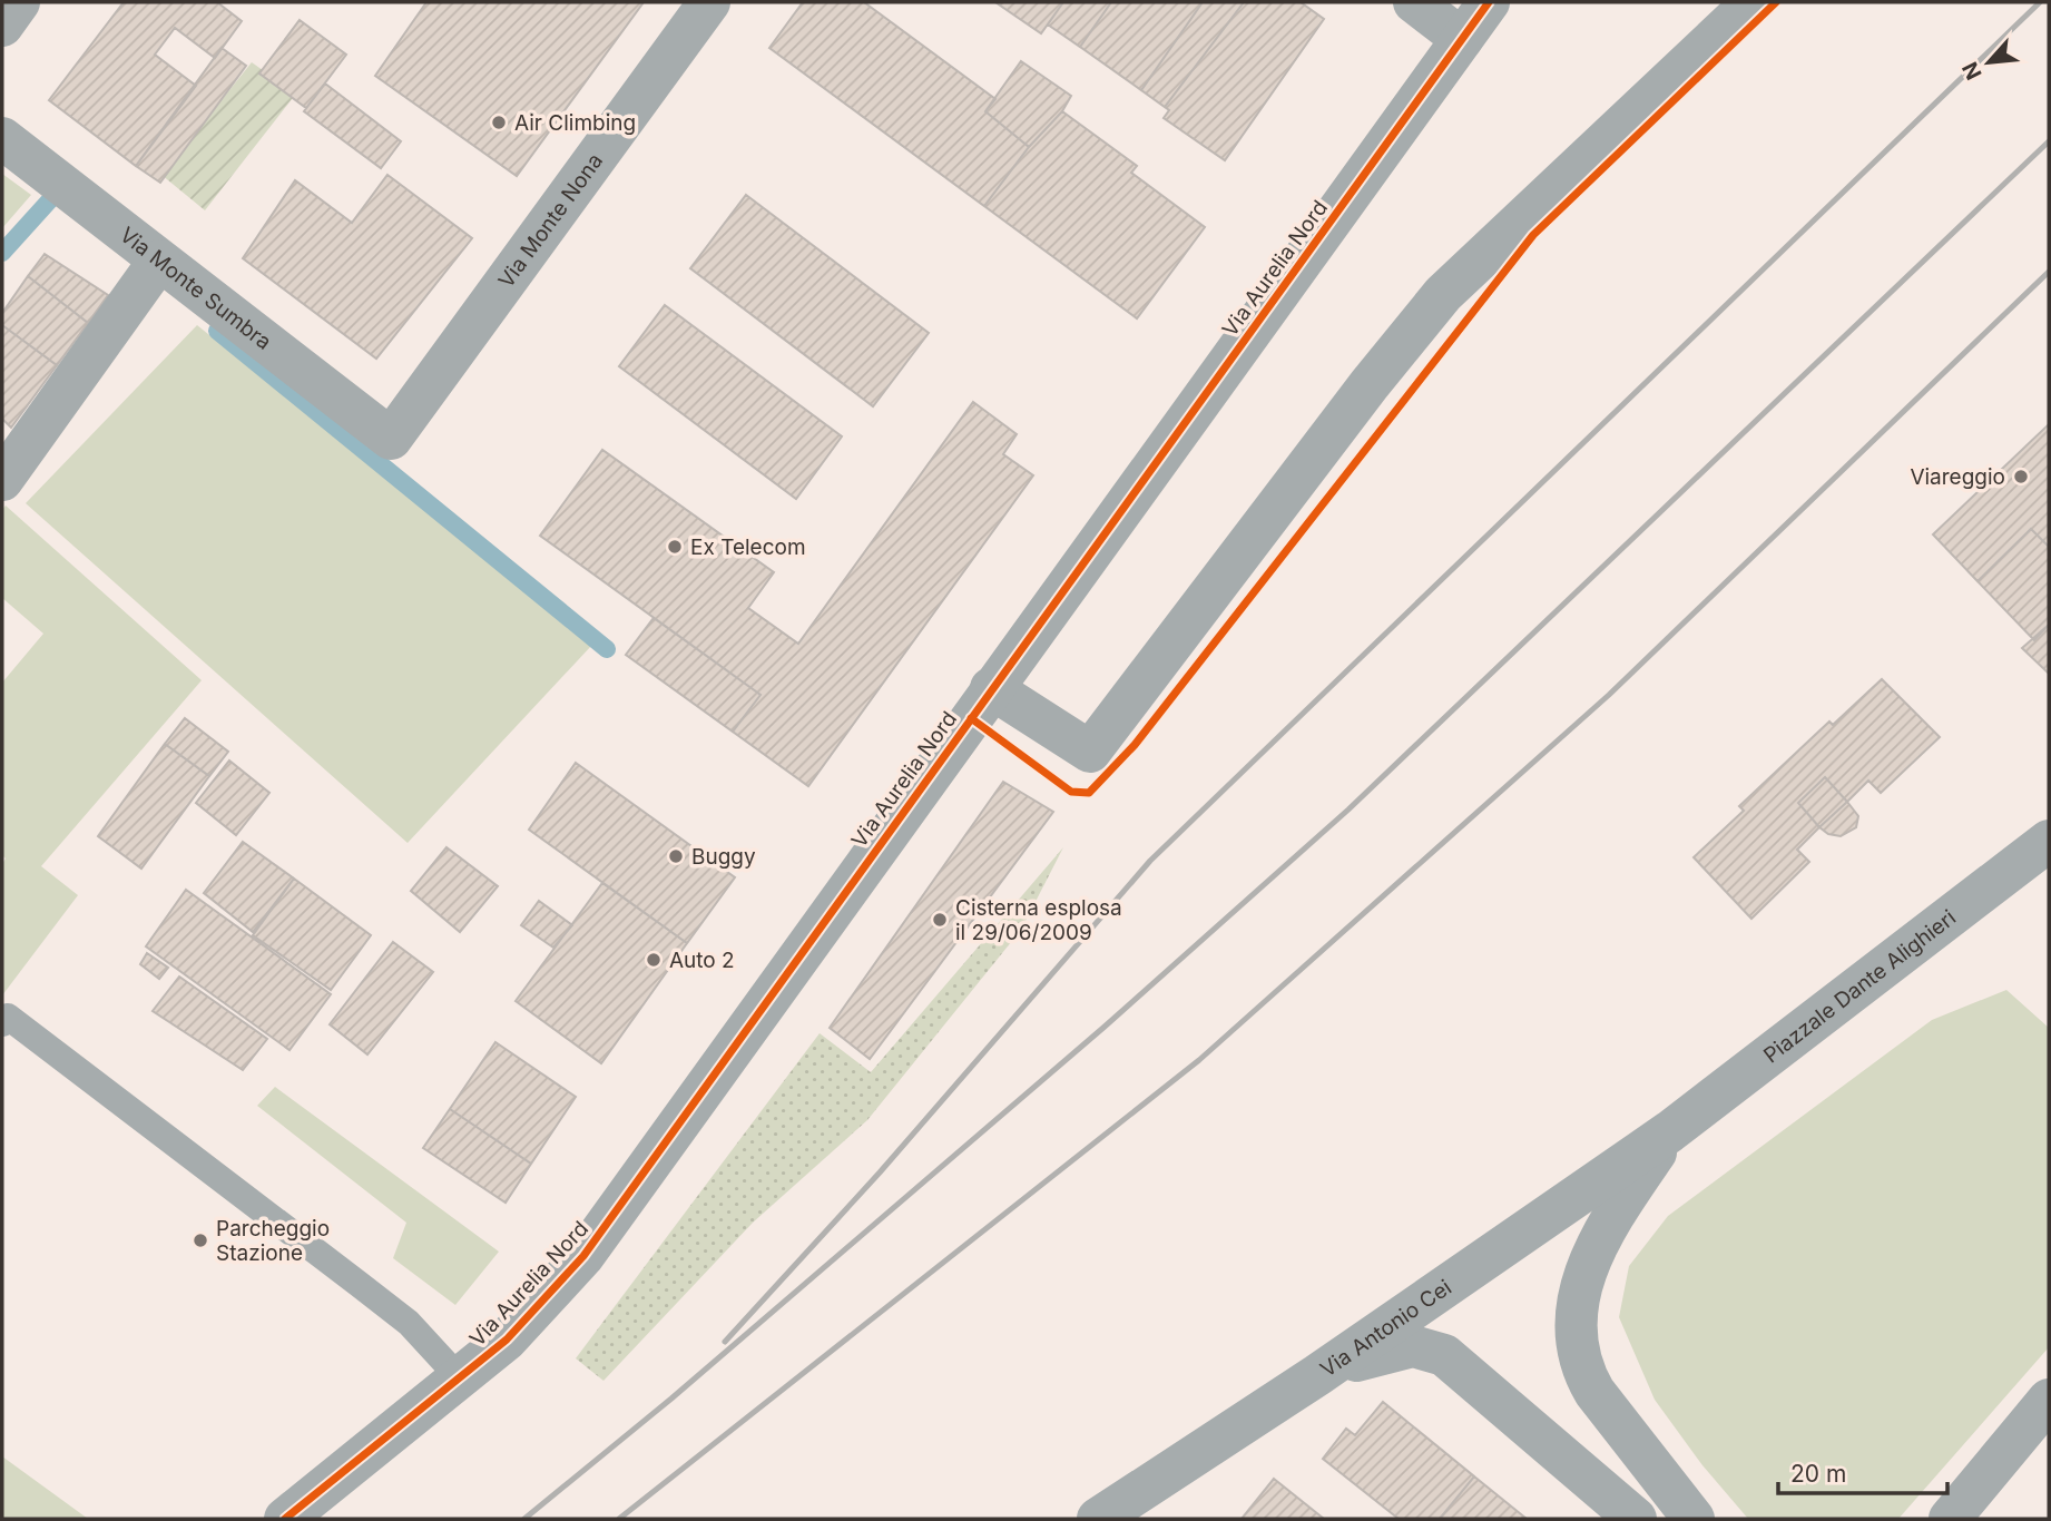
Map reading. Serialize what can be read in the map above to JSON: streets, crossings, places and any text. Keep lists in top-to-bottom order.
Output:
{
  "streets": {
    "street": [
      "Via Monte Nona",
      "Via Aurelia Nord",
      "Via Monte Sumbra",
      "Piazzale Dante Alighieri",
      "Via Antonio Cei"
    ]
  },
  "crossings": [
    ["Via Monte Nona", "Via Monte Sumbra"],
    ["Piazzale Dante Alighieri", "Via Antonio Cei"]
  ],
  "places": [
    "Air Climbing",
    "Viareggio",
    "Ex Telecom",
    "Buggy",
    "Cisterna esplosa il 29/06/2009",
    "Auto 2",
    "Parcheggio Stazione"
  ],
  "scale_bar": "20 m",
  "north": "bottom left"
}
